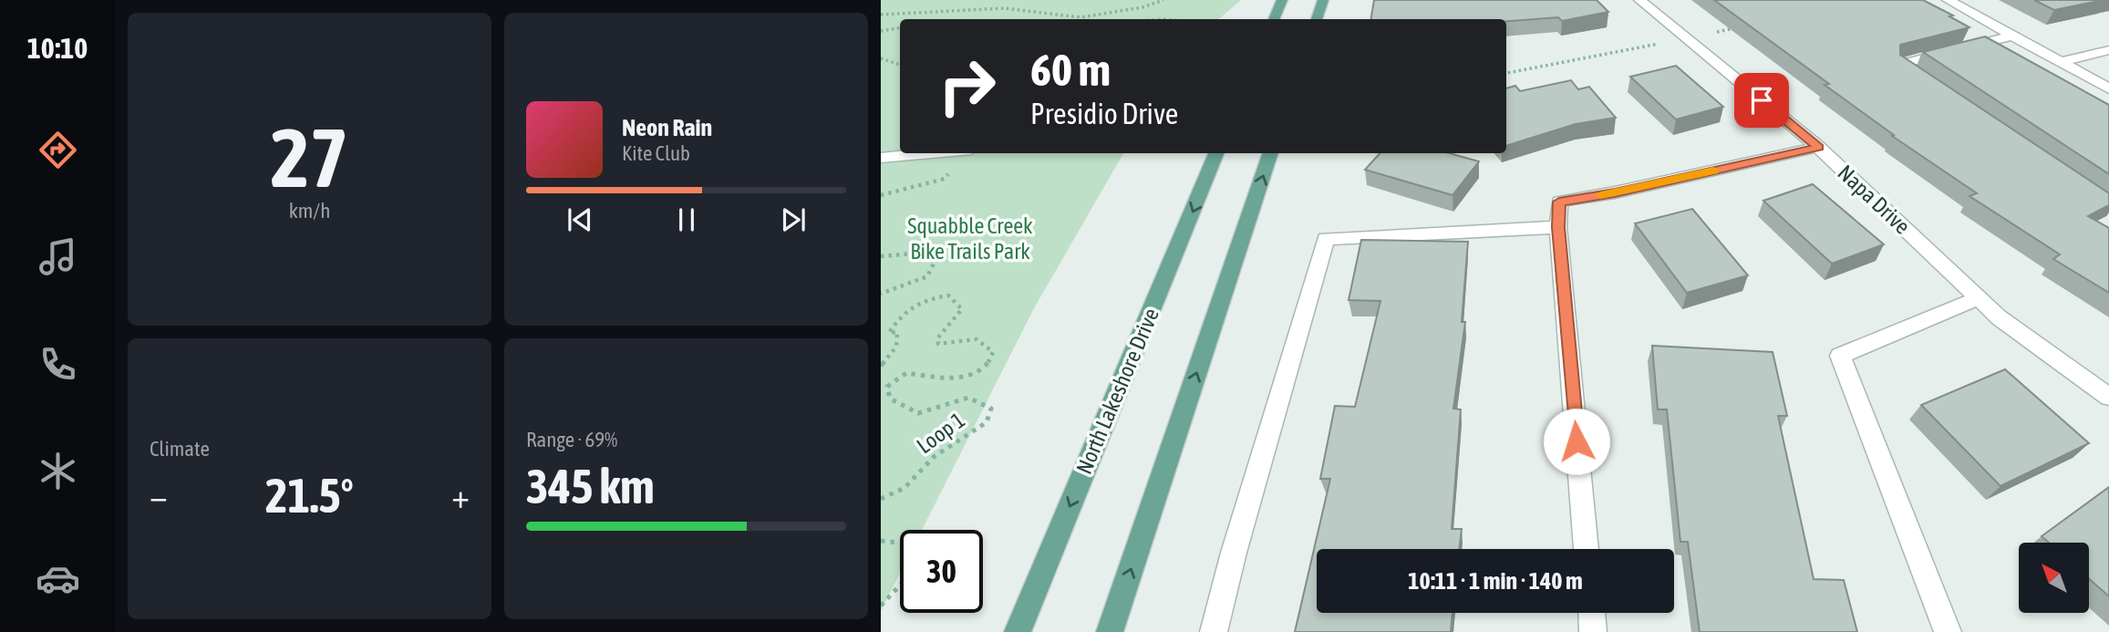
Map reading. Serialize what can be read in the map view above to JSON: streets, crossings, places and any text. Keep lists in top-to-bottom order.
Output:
{
  "streets": {
    "main road": ["North Lakeshore Drive"],
    "street": ["Napa Drive"],
    "path": ["Loop 1"]
  },
  "parks": ["Squabble Creek Bike Trails Park"],
  "north": "top left",
  "page": {
    "tabs": "10:10",
    "tile": [
      ["27", "km/h"],
      "Climate",
      ["Range · 69%", "345 km"]
    ],
    "turn": ["60 m", "Presidio Drive"],
    "song": ["Neon Rain", "Kite Club"],
    "heat": ["−", "21.5°", "+"],
    "limit": "30",
    "trip": "10:11 · 1 min · 140 m"
  }
}
